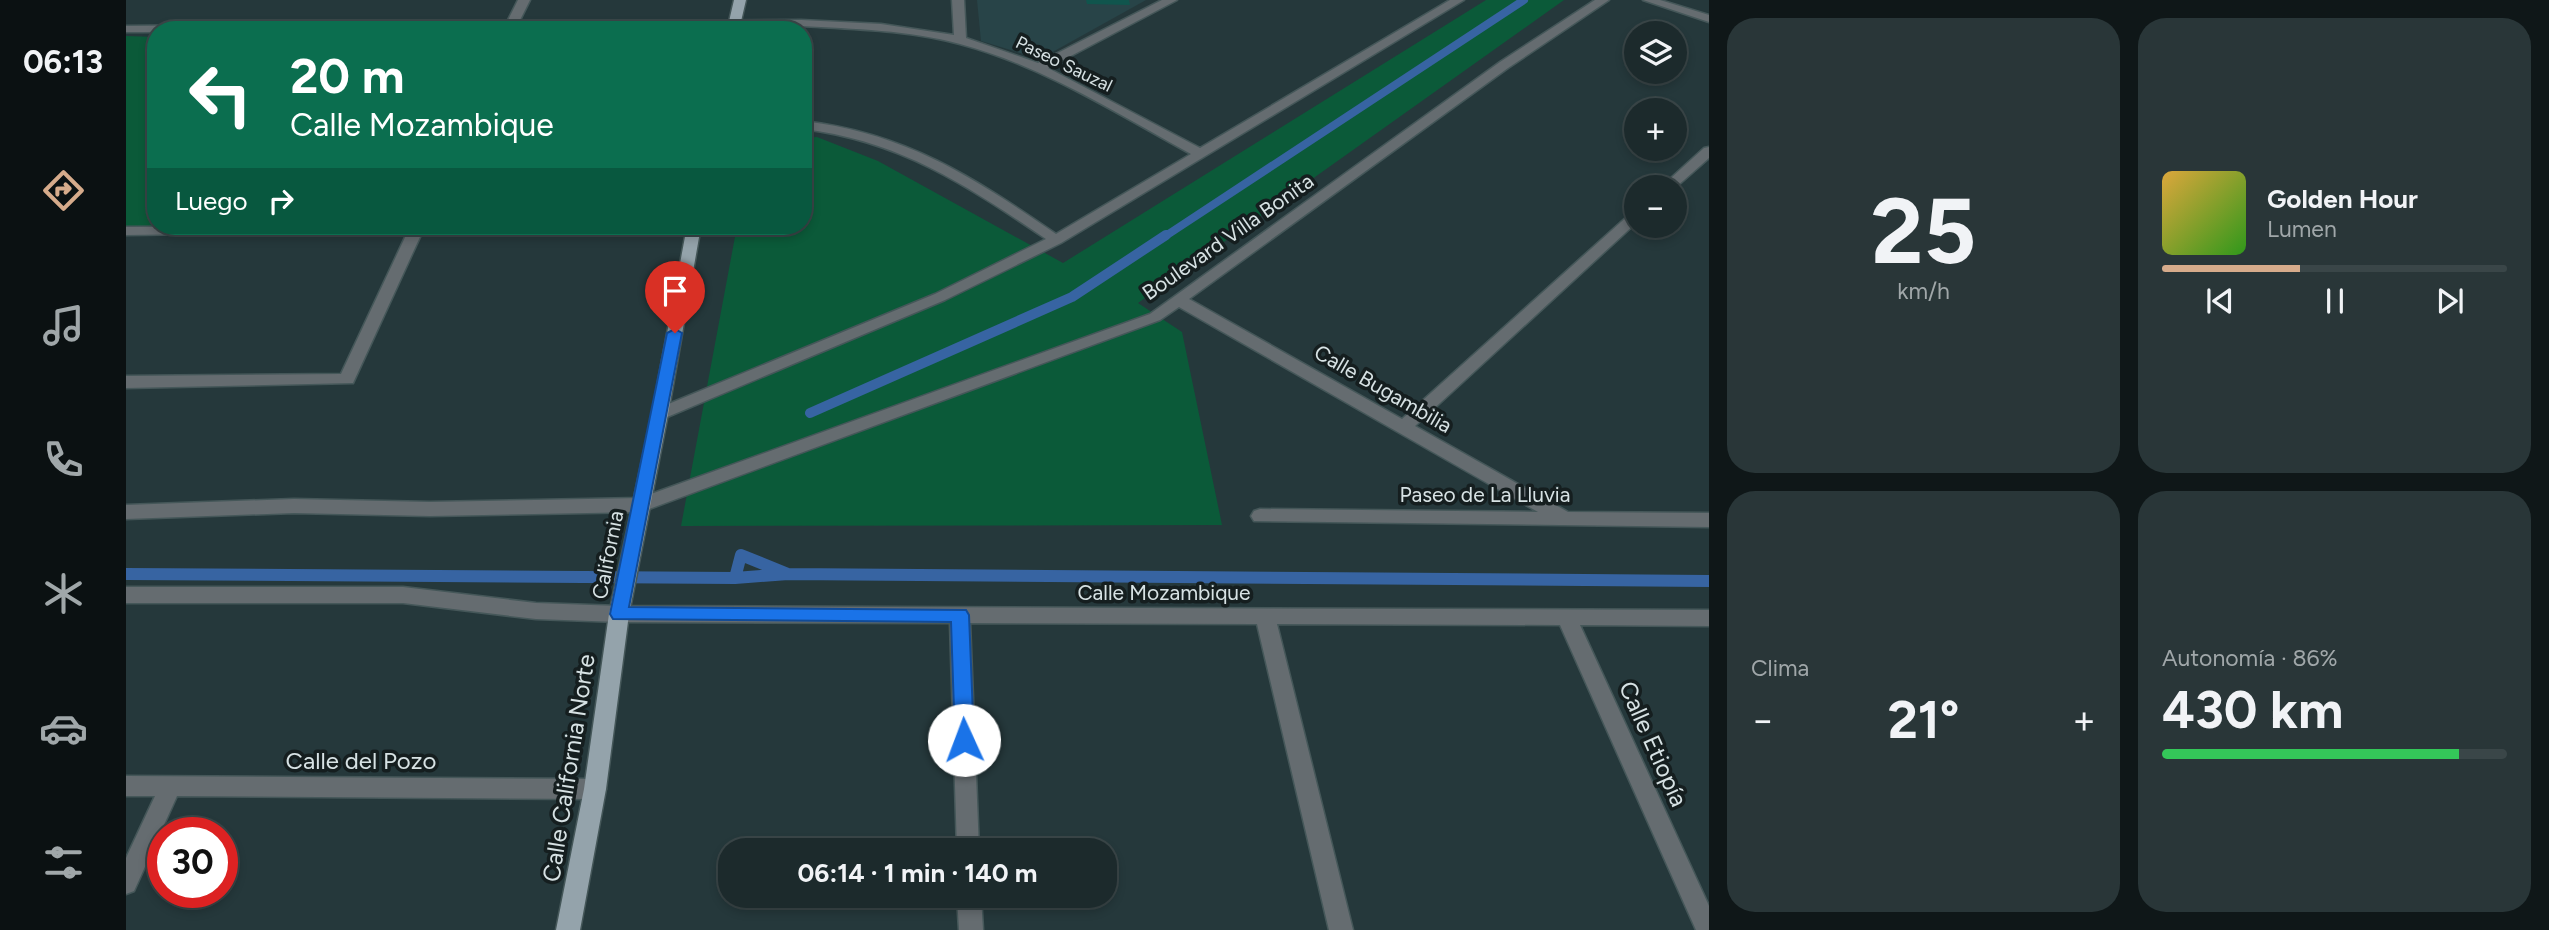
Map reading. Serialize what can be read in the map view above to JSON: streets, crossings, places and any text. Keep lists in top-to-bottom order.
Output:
{
  "streets": {
    "main road": ["California", "Calle California Norte"],
    "street": [
      "Paseo Sauzal",
      "Boulevard Villa Bonita",
      "Calle Bugambilia",
      "Paseo de La Lluvia",
      "Calle Mozambique",
      "Calle Etiopía",
      "Calle del Pozo"
    ]
  },
  "crossings": [
    ["Boulevard Villa Bonita", "Calle Bugambilia"],
    ["Boulevard Villa Bonita", "California"],
    ["Calle Bugambilia", "Paseo de La Lluvia"],
    ["California", "Calle Mozambique"],
    ["California", "Calle California Norte"],
    ["Calle Mozambique", "Calle Etiopía"],
    ["Calle Mozambique", "Calle California Norte"],
    ["Calle del Pozo", "Calle California Norte"]
  ],
  "page": {
    "tabs": "06:13",
    "tile": [
      ["25", "km/h"],
      "Clima",
      ["Autonomía · 86%", "430 km"]
    ],
    "map_buttons": ["+", "−"],
    "turn": ["20 m", "Calle Mozambique"],
    "then": "Luego",
    "song": ["Golden Hour", "Lumen"],
    "heat": ["−", "21°", "+"],
    "limit": "30",
    "trip": "06:14 · 1 min · 140 m"
  }
}
